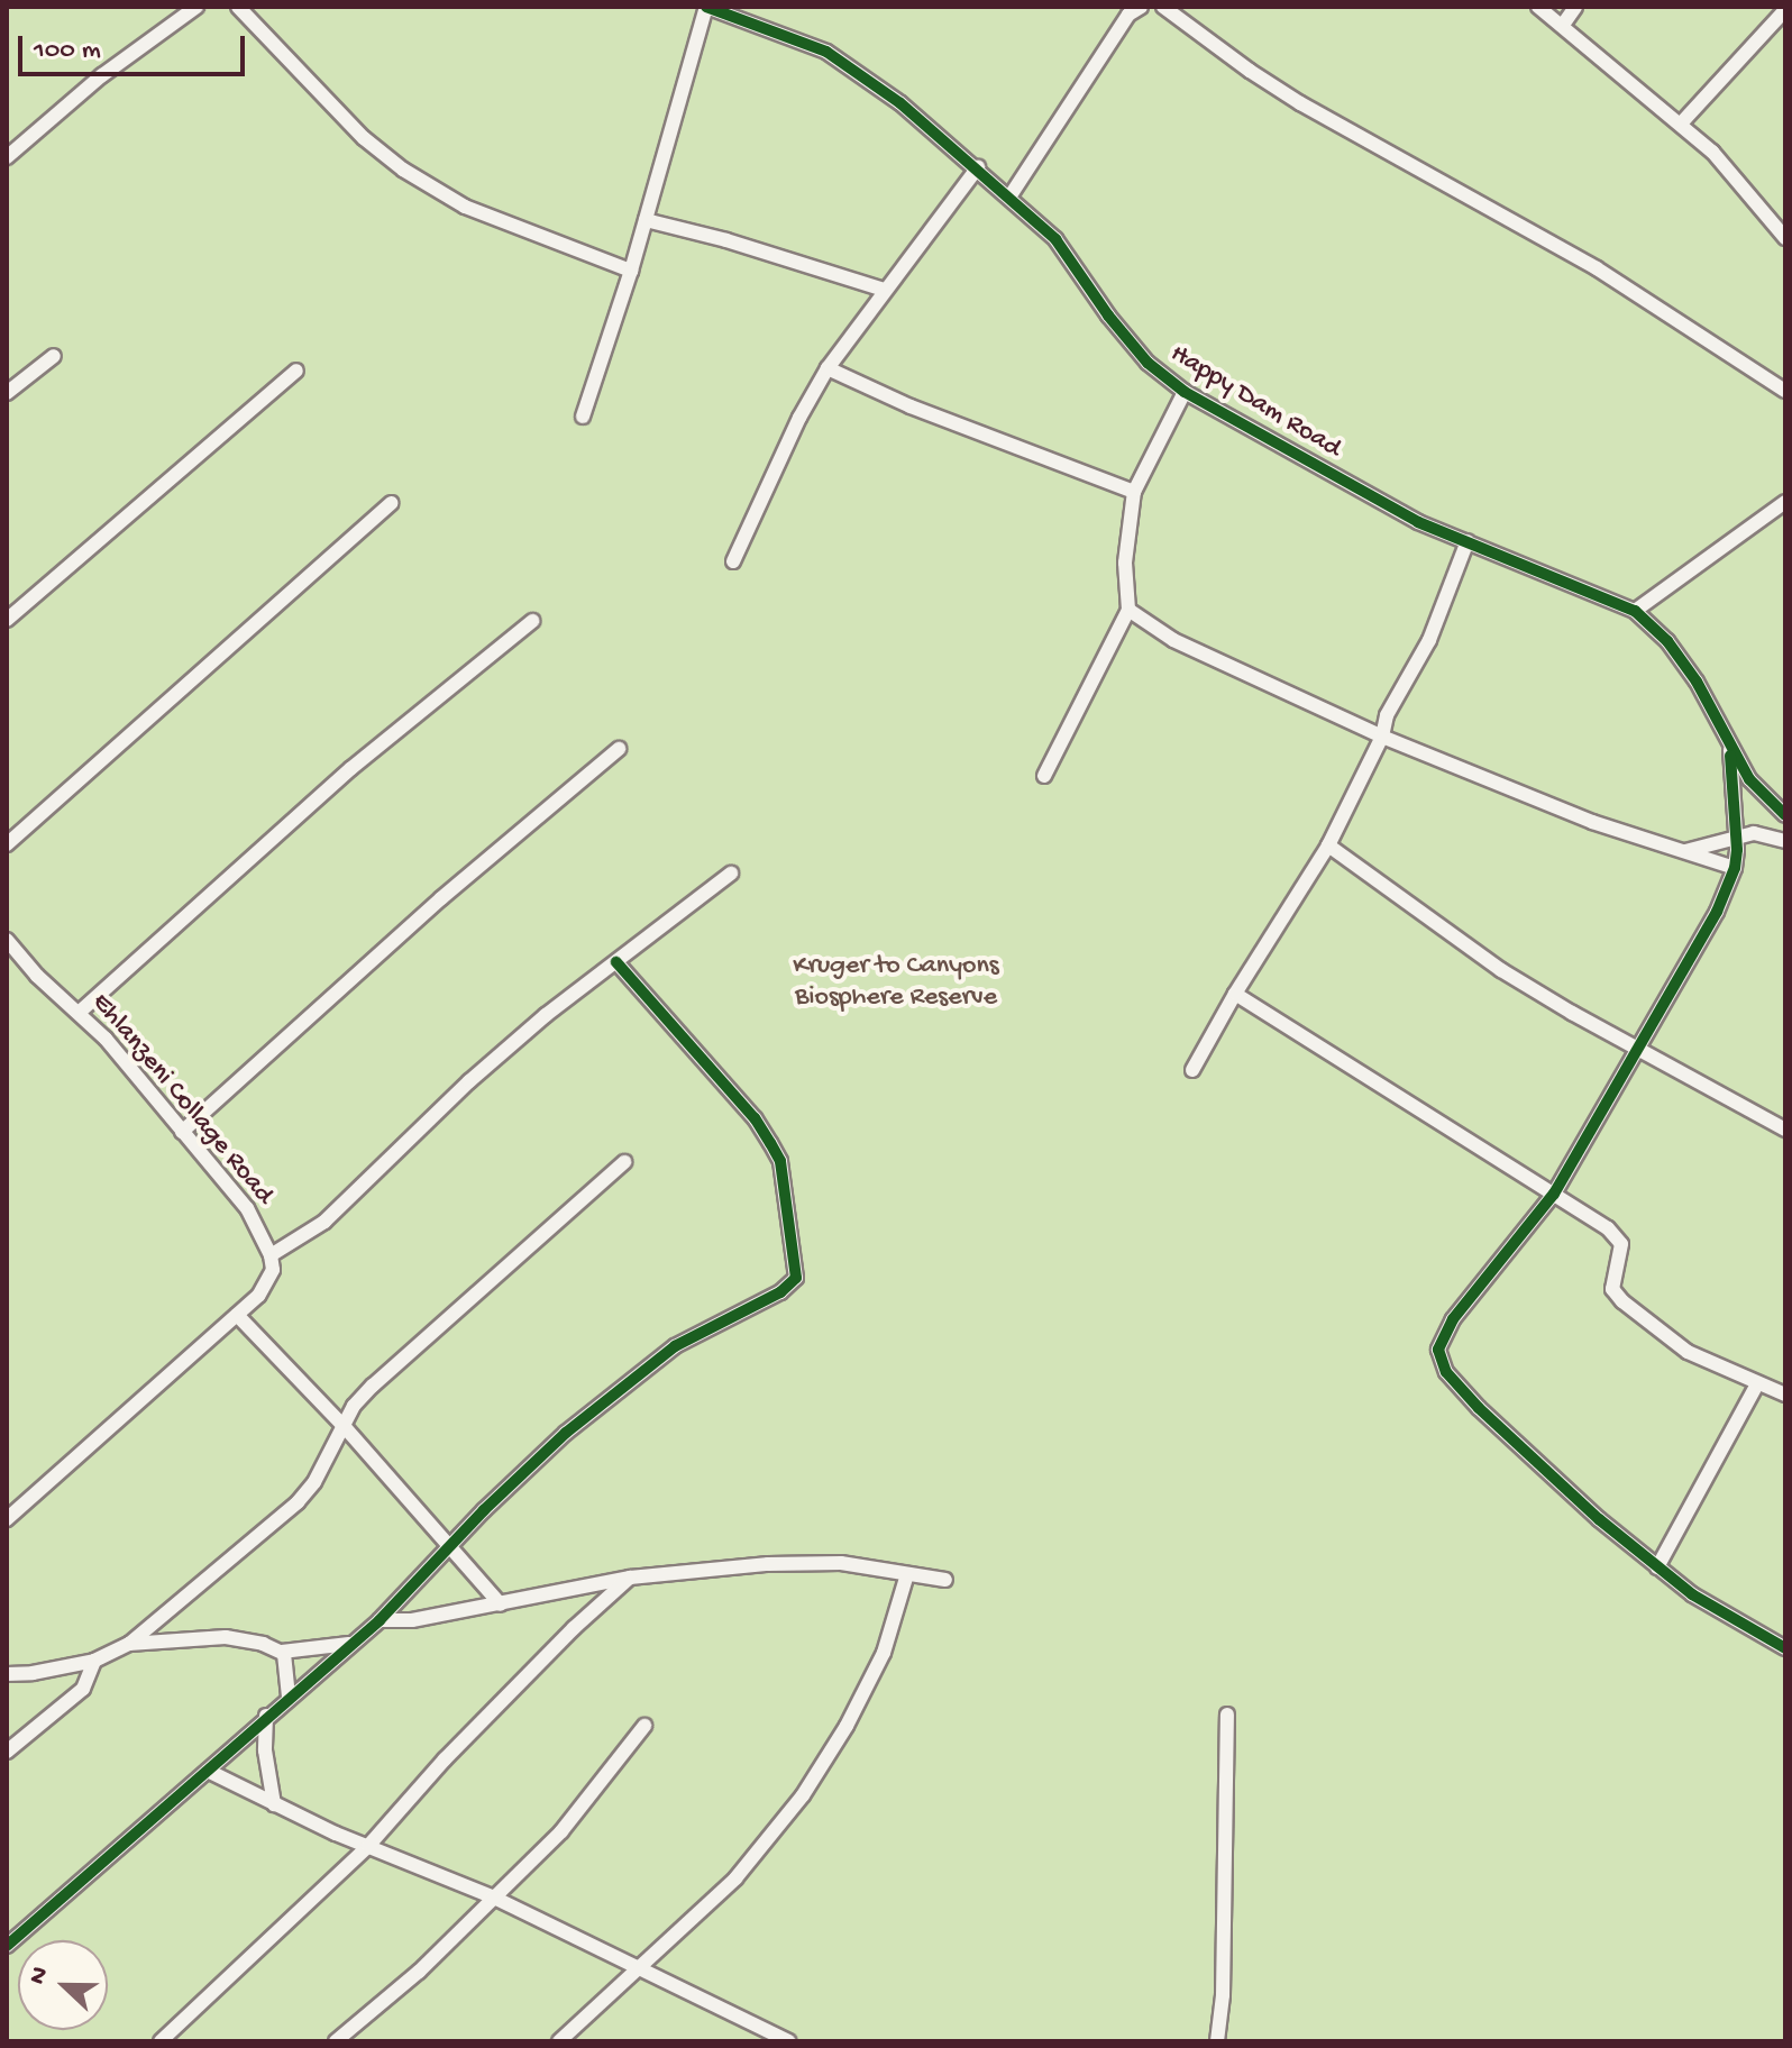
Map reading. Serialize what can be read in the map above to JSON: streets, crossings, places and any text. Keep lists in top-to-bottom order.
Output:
{
  "streets": {
    "street": ["Happy Dam Road", "Ehlanzeni Collage Road"]
  },
  "parks": ["Kruger to Canyons Biosphere Reserve"],
  "scale_bar": "100 m",
  "north": "left"
}
